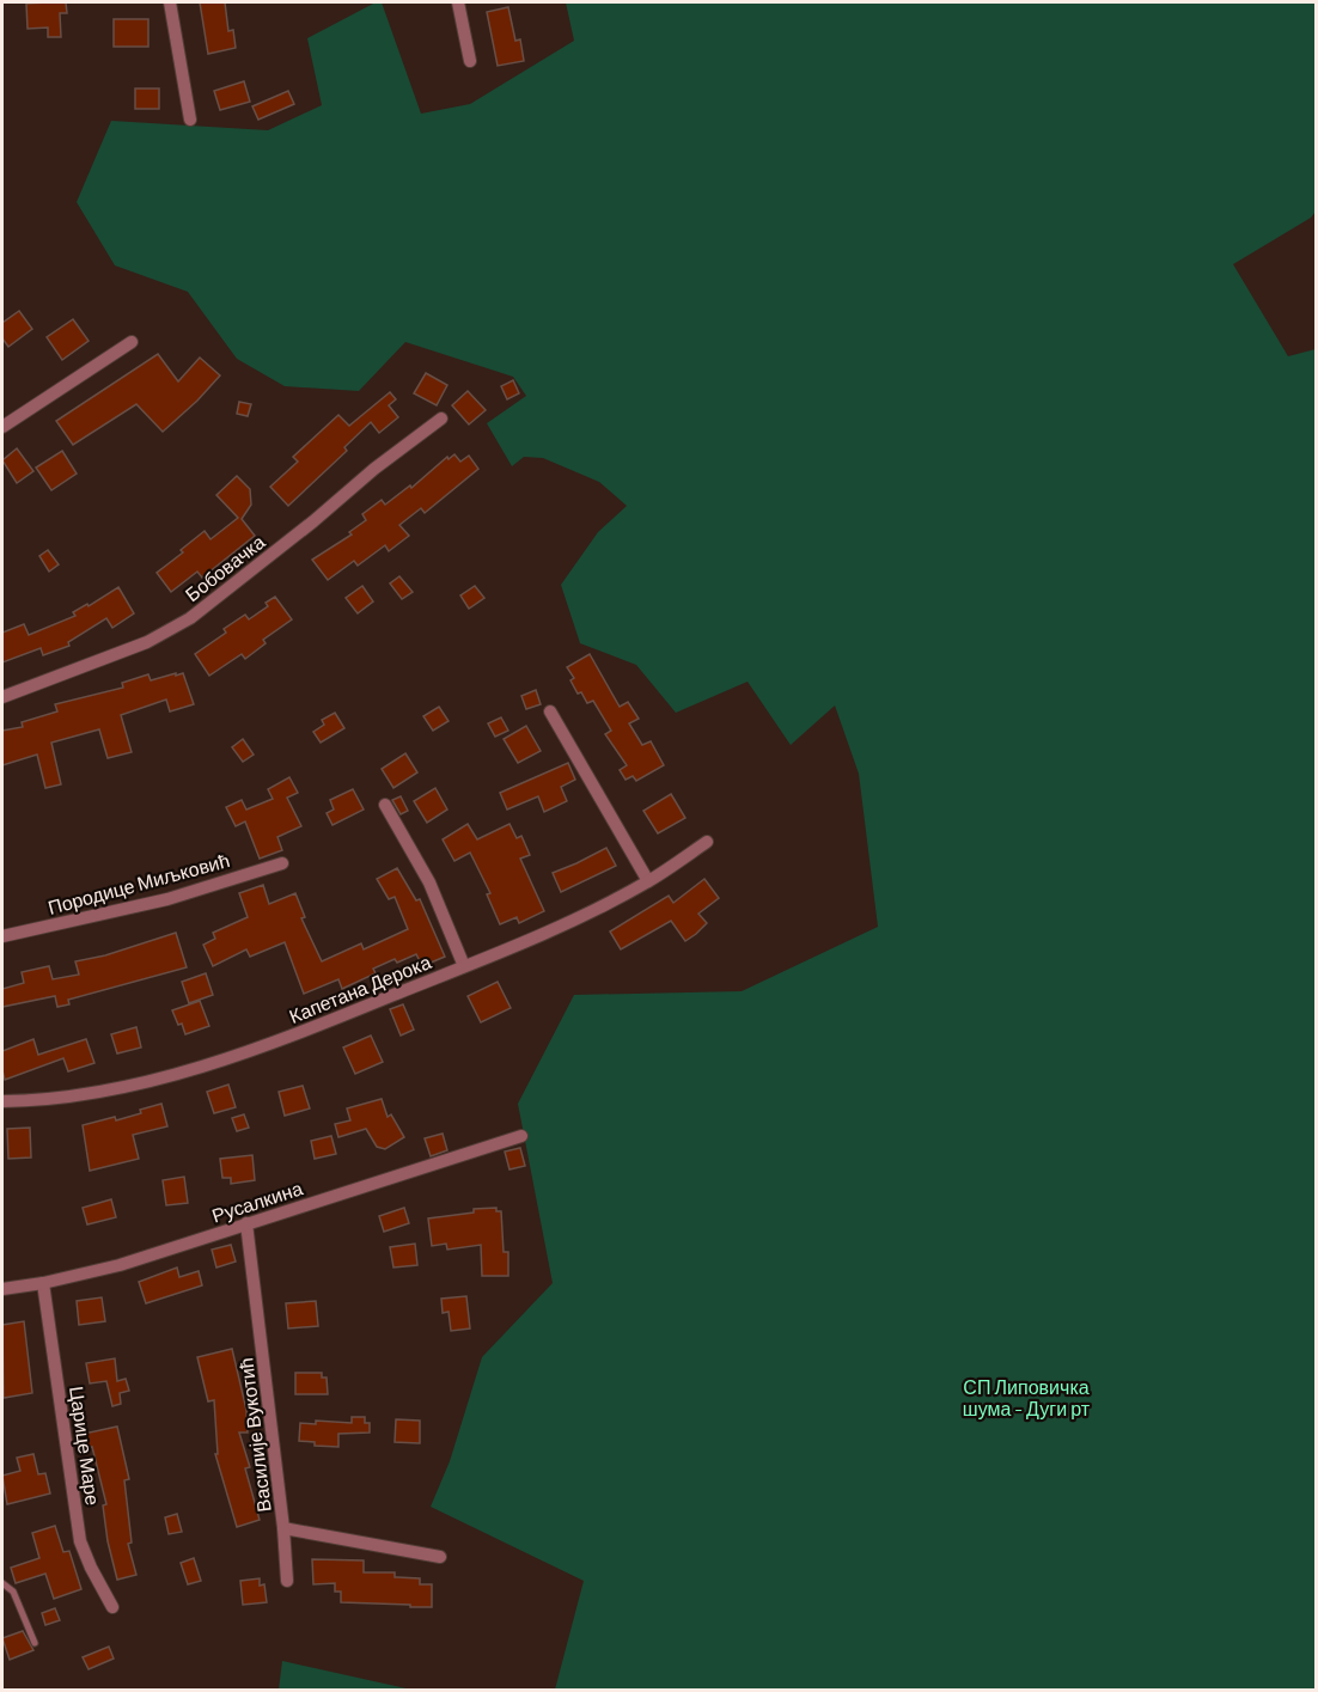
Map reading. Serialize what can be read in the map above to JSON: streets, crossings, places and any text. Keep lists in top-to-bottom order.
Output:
{
  "streets": {
    "street": [
      "Бобовачка",
      "Породице Миљковић",
      "Капетана Дерока",
      "Русалкина",
      "Василије Вукотић",
      "Царице Маре"
    ]
  },
  "crossings": [
    ["Русалкина", "Василије Вукотић"],
    ["Русалкина", "Царице Маре"]
  ],
  "parks": ["СП Липовичка шума - Дуги рт"]
}
